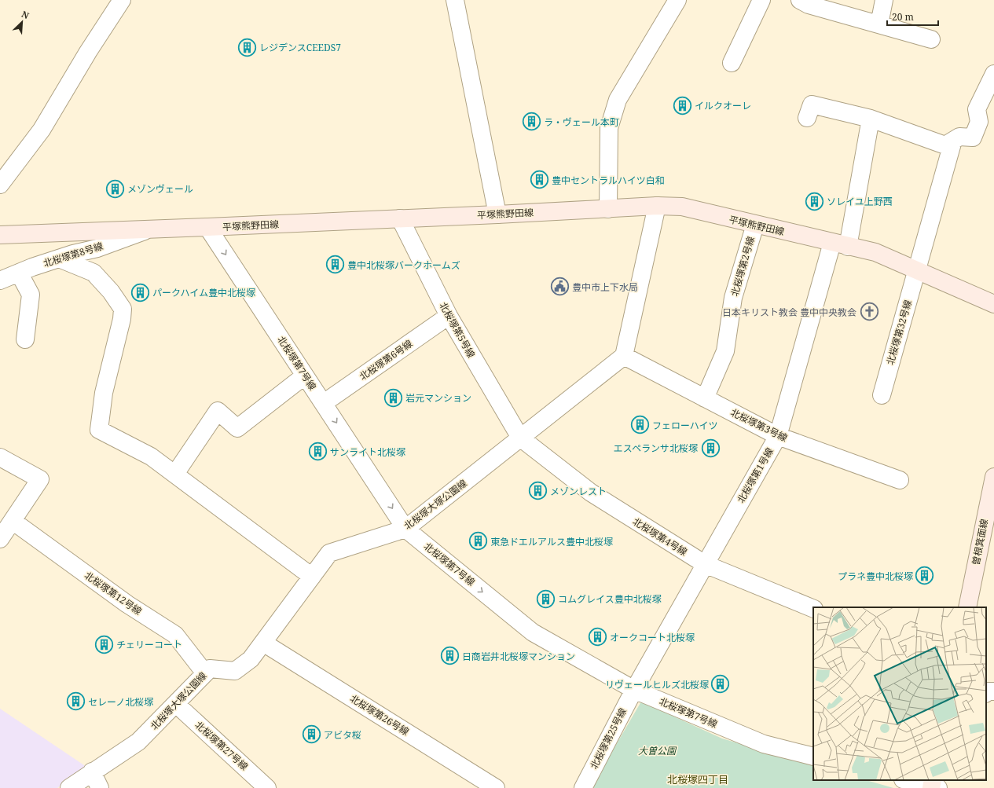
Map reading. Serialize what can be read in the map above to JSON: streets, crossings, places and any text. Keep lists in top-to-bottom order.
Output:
{
  "streets": {
    "street": [
      "平塚熊野田線",
      "北桜塚第8号線",
      "北桜塚第2号線",
      "北桜塚第5号線",
      "北桜塚第32号線",
      "北桜塚第6号線",
      "北桜塚第7号線",
      "北桜塚第3号線",
      "北桜塚第1号線",
      "北桜塚大塚公園線",
      "北桜塚第4号線",
      "曽根箕面線",
      "北桜塚第12号線",
      "北桜塚第26号線",
      "北桜塚第25号線",
      "北桜塚第27号線"
    ]
  },
  "crossings": [
    ["平塚熊野田線", "北桜塚第8号線"],
    ["平塚熊野田線", "北桜塚第2号線"],
    ["平塚熊野田線", "北桜塚第5号線"],
    ["平塚熊野田線", "北桜塚第32号線"],
    ["平塚熊野田線", "北桜塚第7号線"],
    ["平塚熊野田線", "北桜塚第1号線"],
    ["北桜塚第2号線", "北桜塚第3号線"],
    ["北桜塚第5号線", "北桜塚第6号線"],
    ["北桜塚第5号線", "北桜塚大塚公園線"],
    ["北桜塚第5号線", "北桜塚第4号線"],
    ["北桜塚第6号線", "北桜塚第7号線"],
    ["北桜塚第7号線", "北桜塚第1号線"],
    ["北桜塚第7号線", "北桜塚大塚公園線"],
    ["北桜塚第7号線", "北桜塚第25号線"],
    ["北桜塚第3号線", "北桜塚第1号線"],
    ["北桜塚第3号線", "北桜塚大塚公園線"],
    ["北桜塚第1号線", "北桜塚第4号線"],
    ["北桜塚第1号線", "北桜塚第25号線"],
    ["北桜塚大塚公園線", "北桜塚第4号線"],
    ["北桜塚大塚公園線", "北桜塚第12号線"],
    ["北桜塚大塚公園線", "北桜塚第26号線"],
    ["北桜塚大塚公園線", "北桜塚第27号線"]
  ],
  "one_way": ["北桜塚第7号線"],
  "districts": ["北桜塚四丁目"],
  "parks": ["大曽公園"],
  "places": {
    "building": [
      "レジデンスCEEDS7",
      "イルクオーレ",
      "ラ・ヴェール本町",
      "豊中セントラルハイツ白和",
      "メゾンヴェール",
      "ソレイユ上野西",
      "豊中北桜塚バークホームズ",
      "パークハイム豊中北桜塚",
      "岩元マンション",
      "フェローハイツ",
      "エスペランサ北桜塚",
      "サンライト北桜塚",
      "メゾンレスト",
      "東急ドエルアルス豊中北桜塚",
      "プラネ豊中北桜塚",
      "コムグレイス豊中北桜塚",
      "オークコート北桜塚",
      "チェリーコート",
      "日商岩井北桜塚マンション",
      "リヴェールヒルズ北桜塚",
      "セレーノ北桜塚",
      "アビタ桜"
    ],
    "public building": ["豊中市上下水局"],
    "church": ["日本キリスト教会 豊中中央教会"]
  },
  "scale_bar": "20 m",
  "north": "top right"
}
